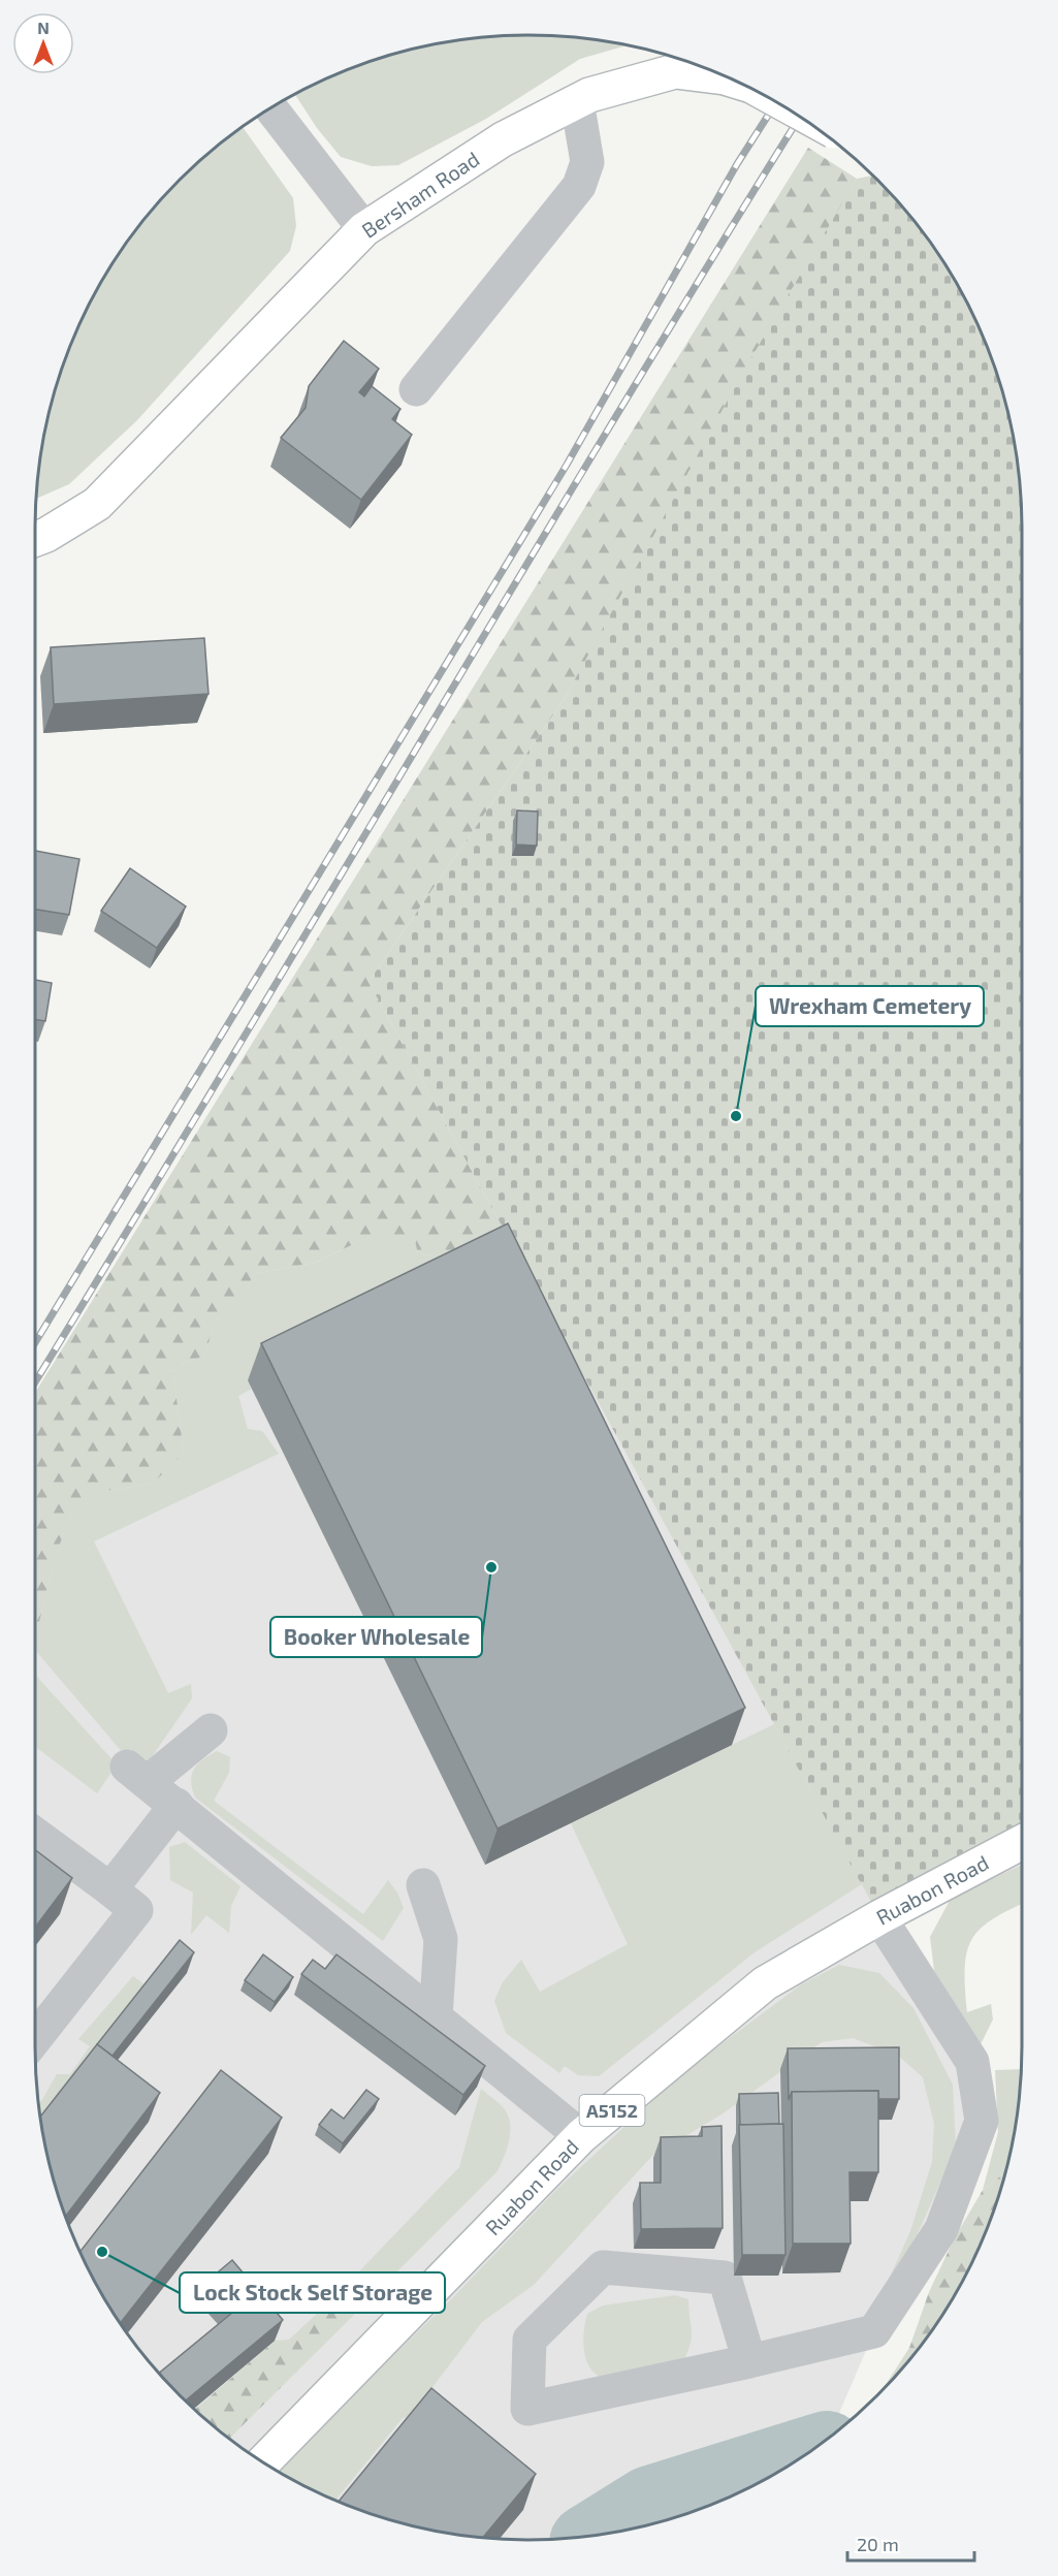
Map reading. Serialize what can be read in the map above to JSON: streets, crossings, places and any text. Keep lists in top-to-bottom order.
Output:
{
  "streets": {
    "main road": ["Bersham Road", "Ruabon Road", "A5152"]
  },
  "places": ["Wrexham Cemetery", "Booker Wholesale", "Lock Stock Self Storage"],
  "scale_bar": "20 m",
  "north": "top"
}
